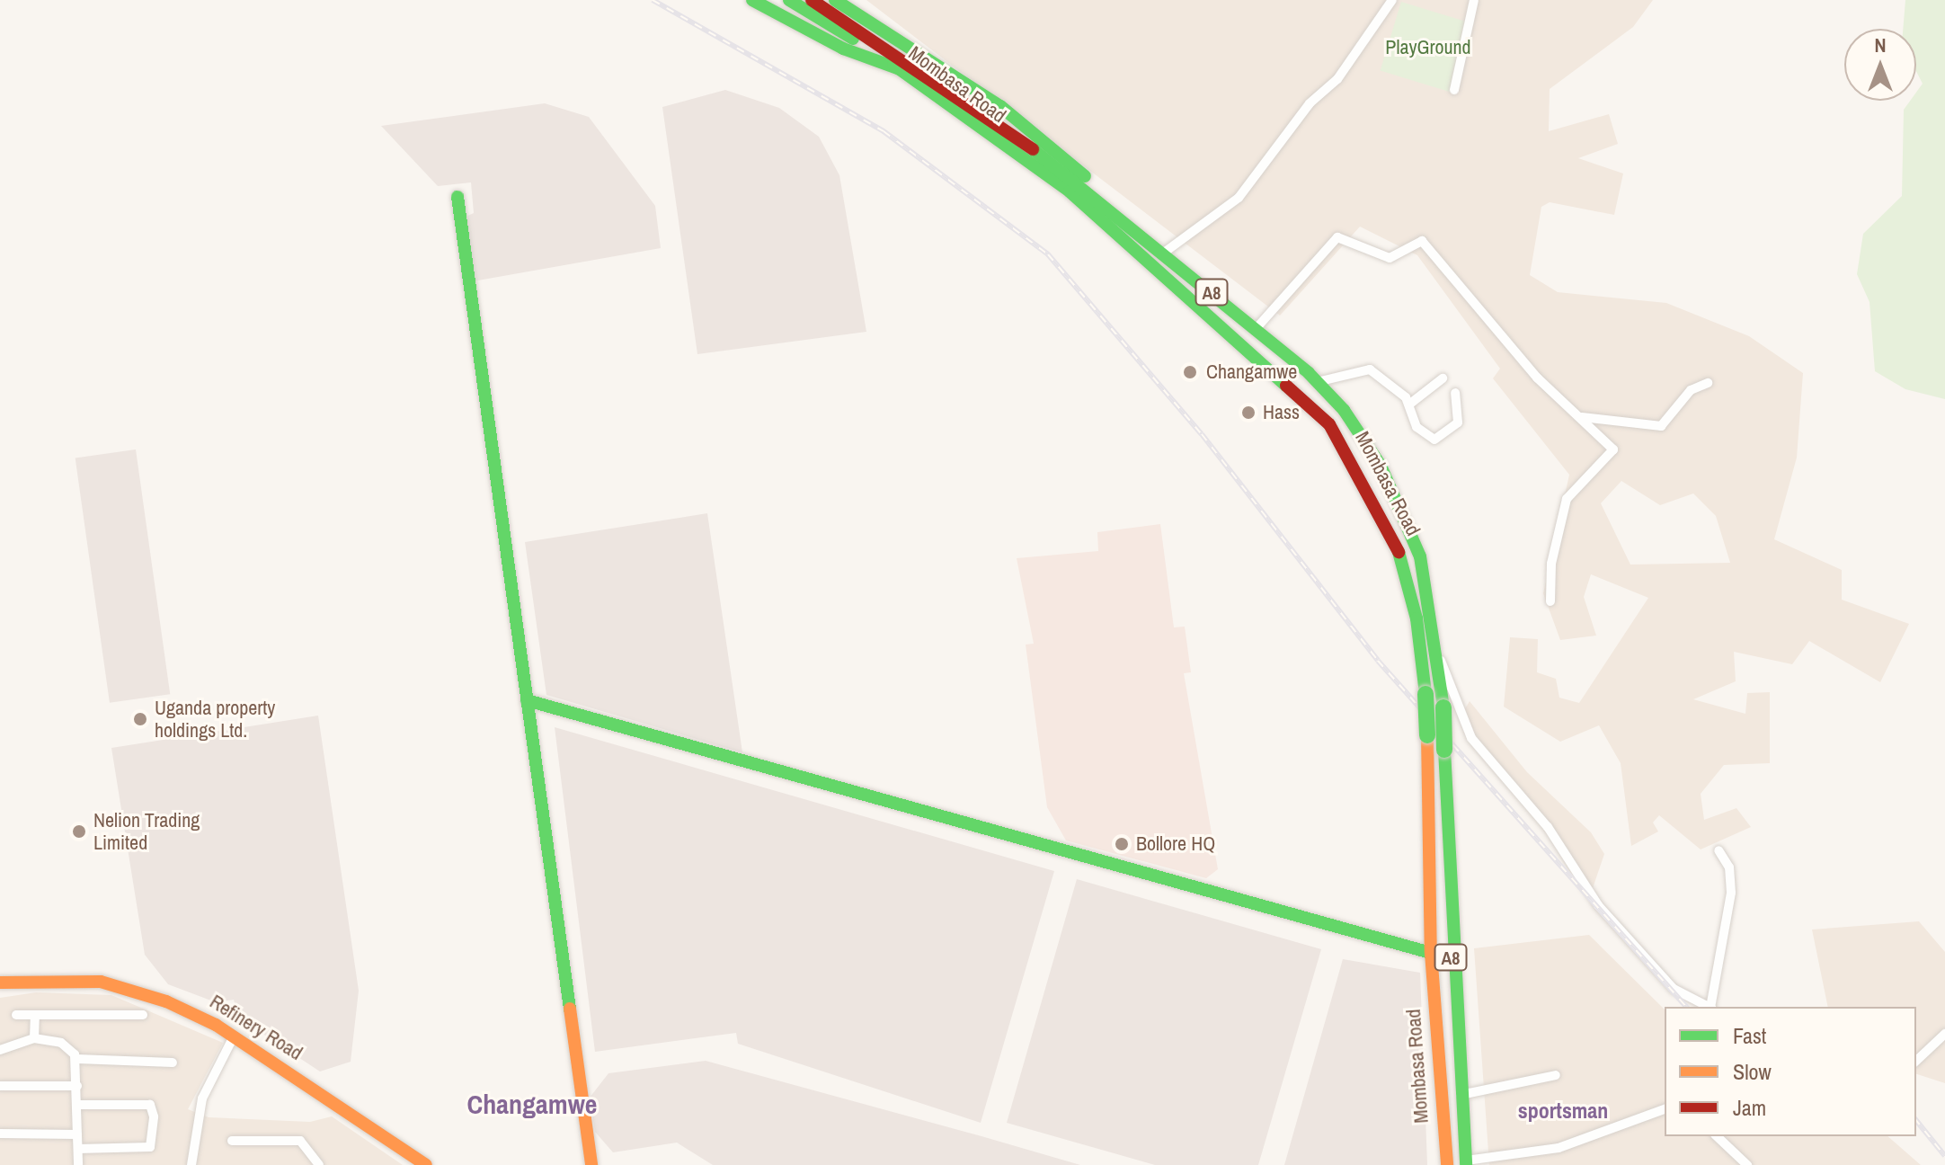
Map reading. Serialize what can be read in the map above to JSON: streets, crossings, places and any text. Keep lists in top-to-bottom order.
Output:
{
  "streets": {
    "main road": ["Mombasa Road", "A8", "Refinery Road"]
  },
  "districts": ["Changamwe", "sportsman"],
  "parks": ["PlayGround"],
  "places": [
    "Changamwe",
    "Hass",
    "Uganda property holdings Ltd.",
    "Nelion Trading Limited",
    "Bollore HQ"
  ],
  "legend": ["Fast", "Slow", "Jam"],
  "north": "top"
}
